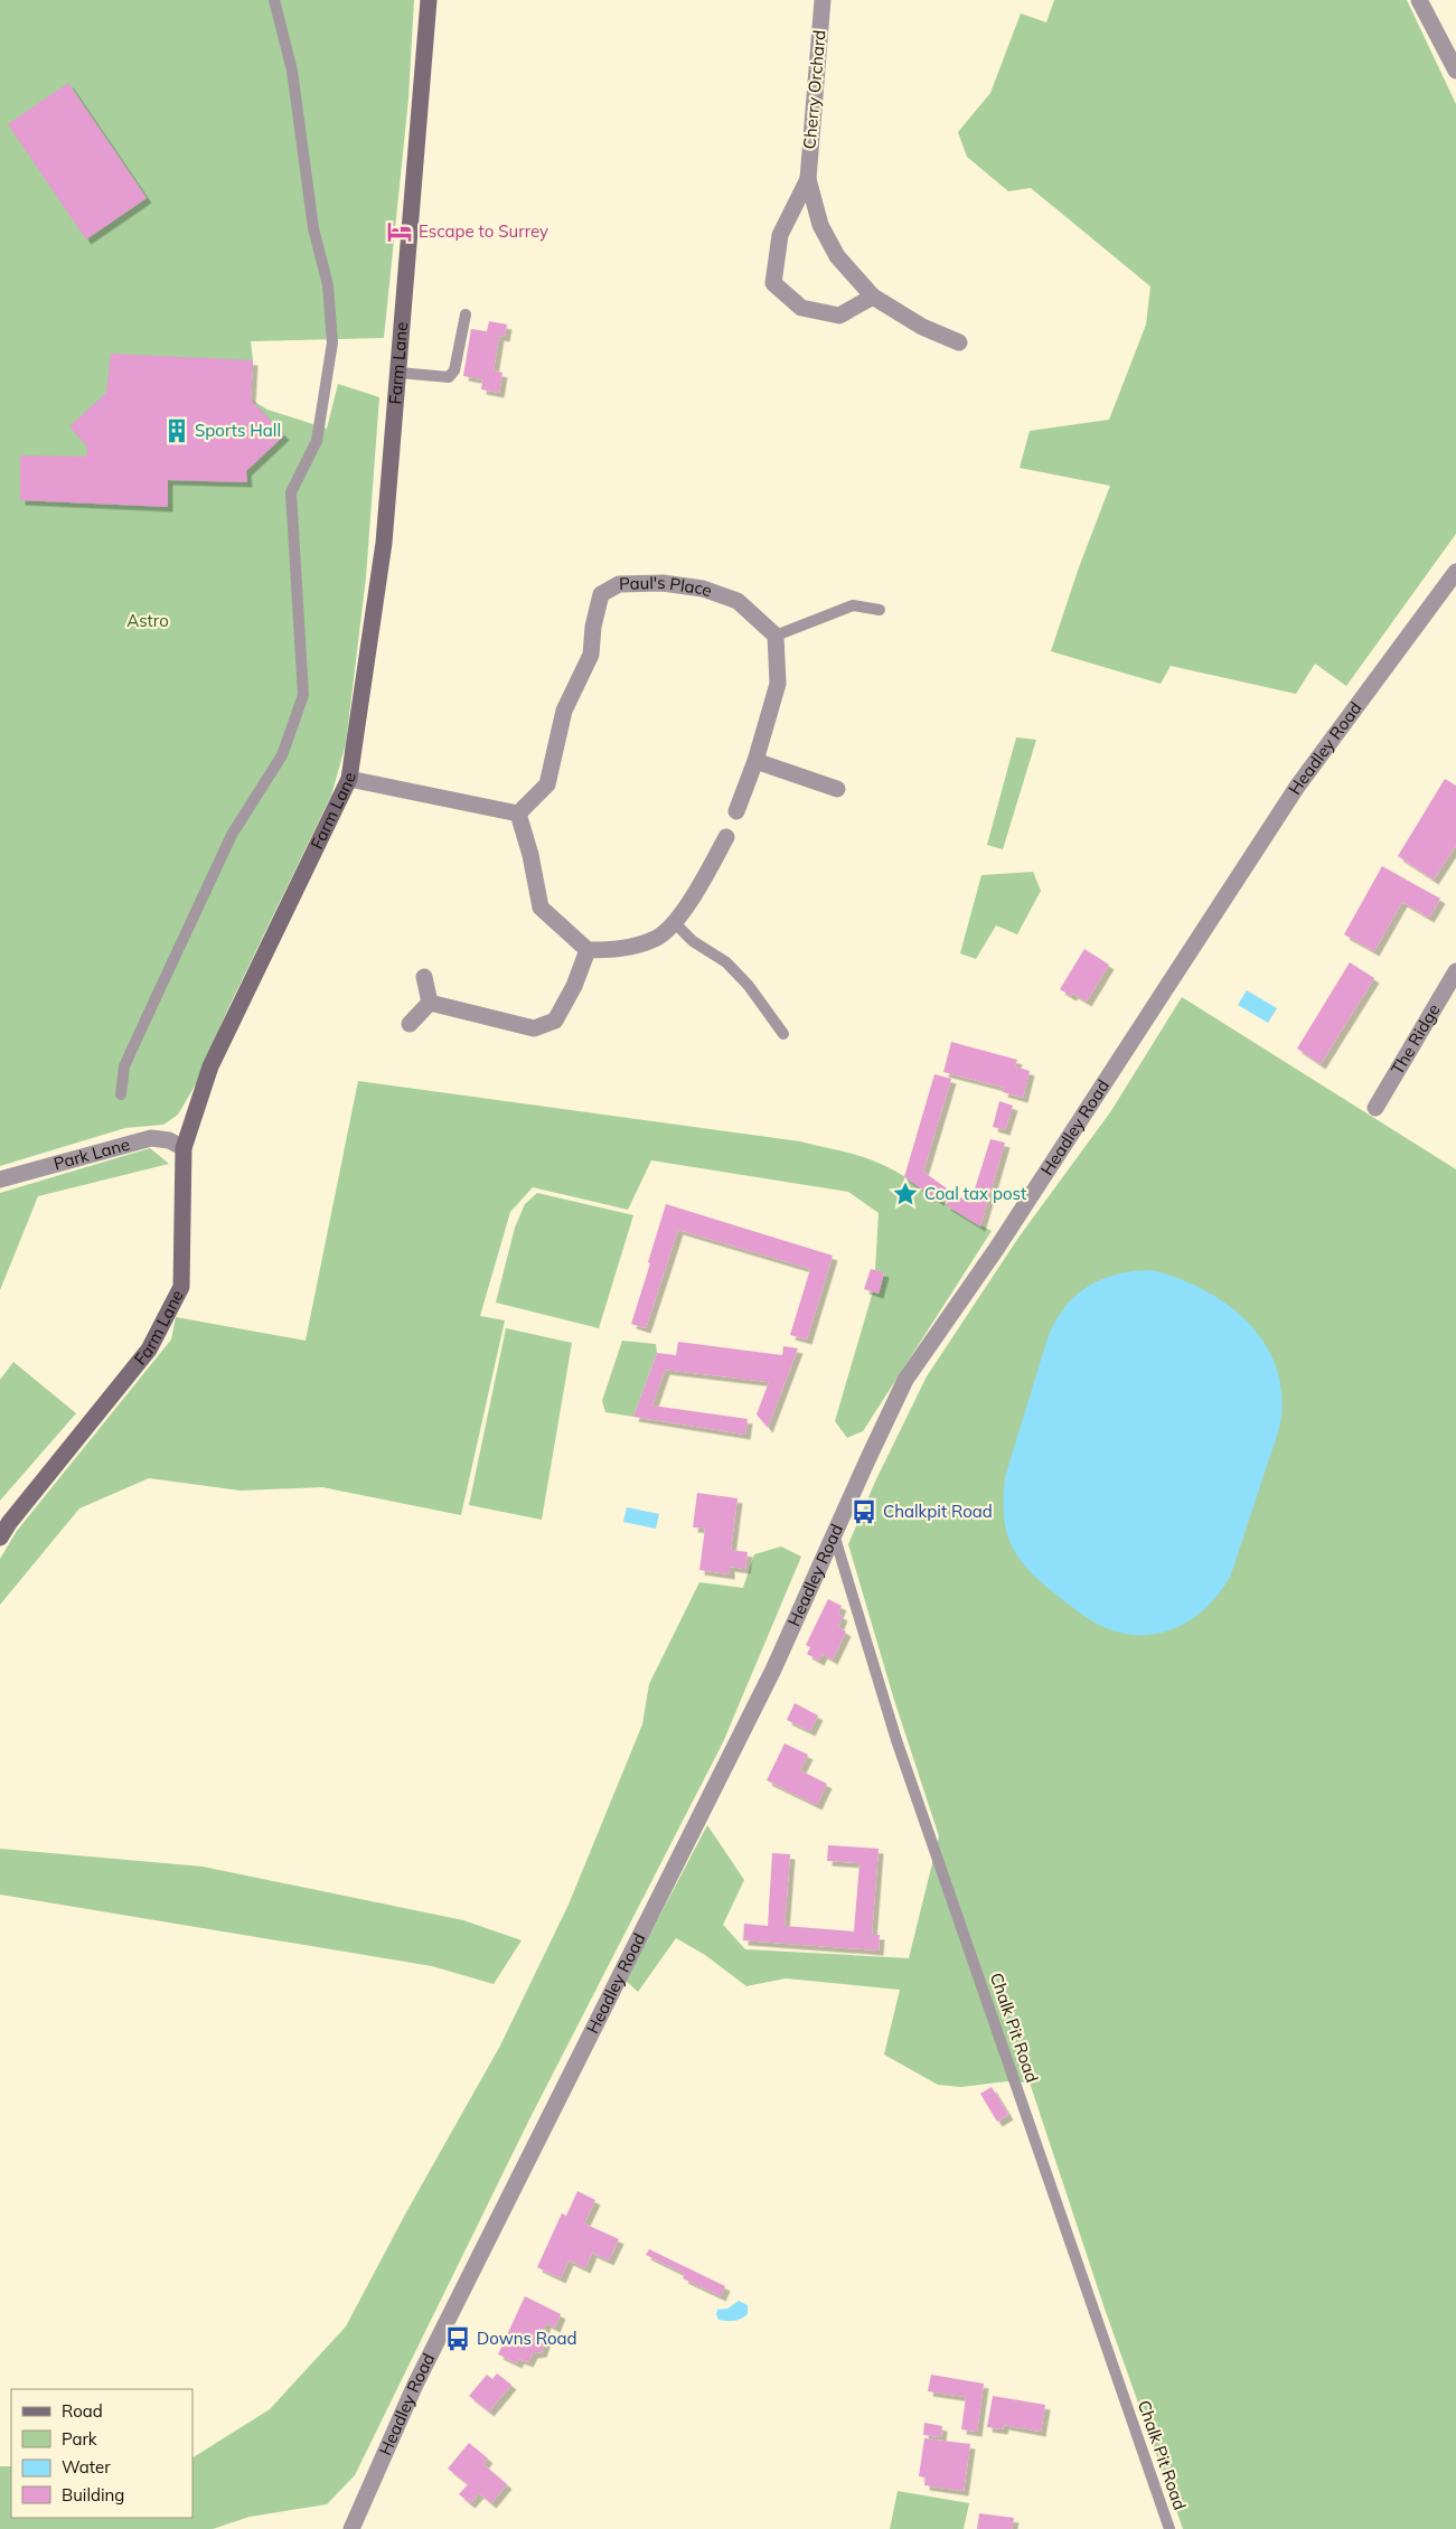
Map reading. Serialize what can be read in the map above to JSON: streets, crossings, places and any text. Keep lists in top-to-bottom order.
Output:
{
  "streets": {
    "street": [
      "Cherry Orchard",
      "Farm Lane",
      "Paul's Place",
      "Headley Road",
      "The Ridge",
      "Park Lane"
    ],
    "lane": ["Chalk Pit Road"]
  },
  "crossings": [
    ["Farm Lane", "Park Lane"],
    ["Headley Road", "Chalk Pit Road"]
  ],
  "parks": ["Astro"],
  "places": {
    "hotel": ["Escape to Surrey"],
    "building": ["Sports Hall"],
    "place": ["Coal tax post"],
    "bus stop": ["Chalkpit Road", "Downs Road"]
  },
  "legend": [
    "Road",
    "Park",
    "Water",
    "Building"
  ]
}
